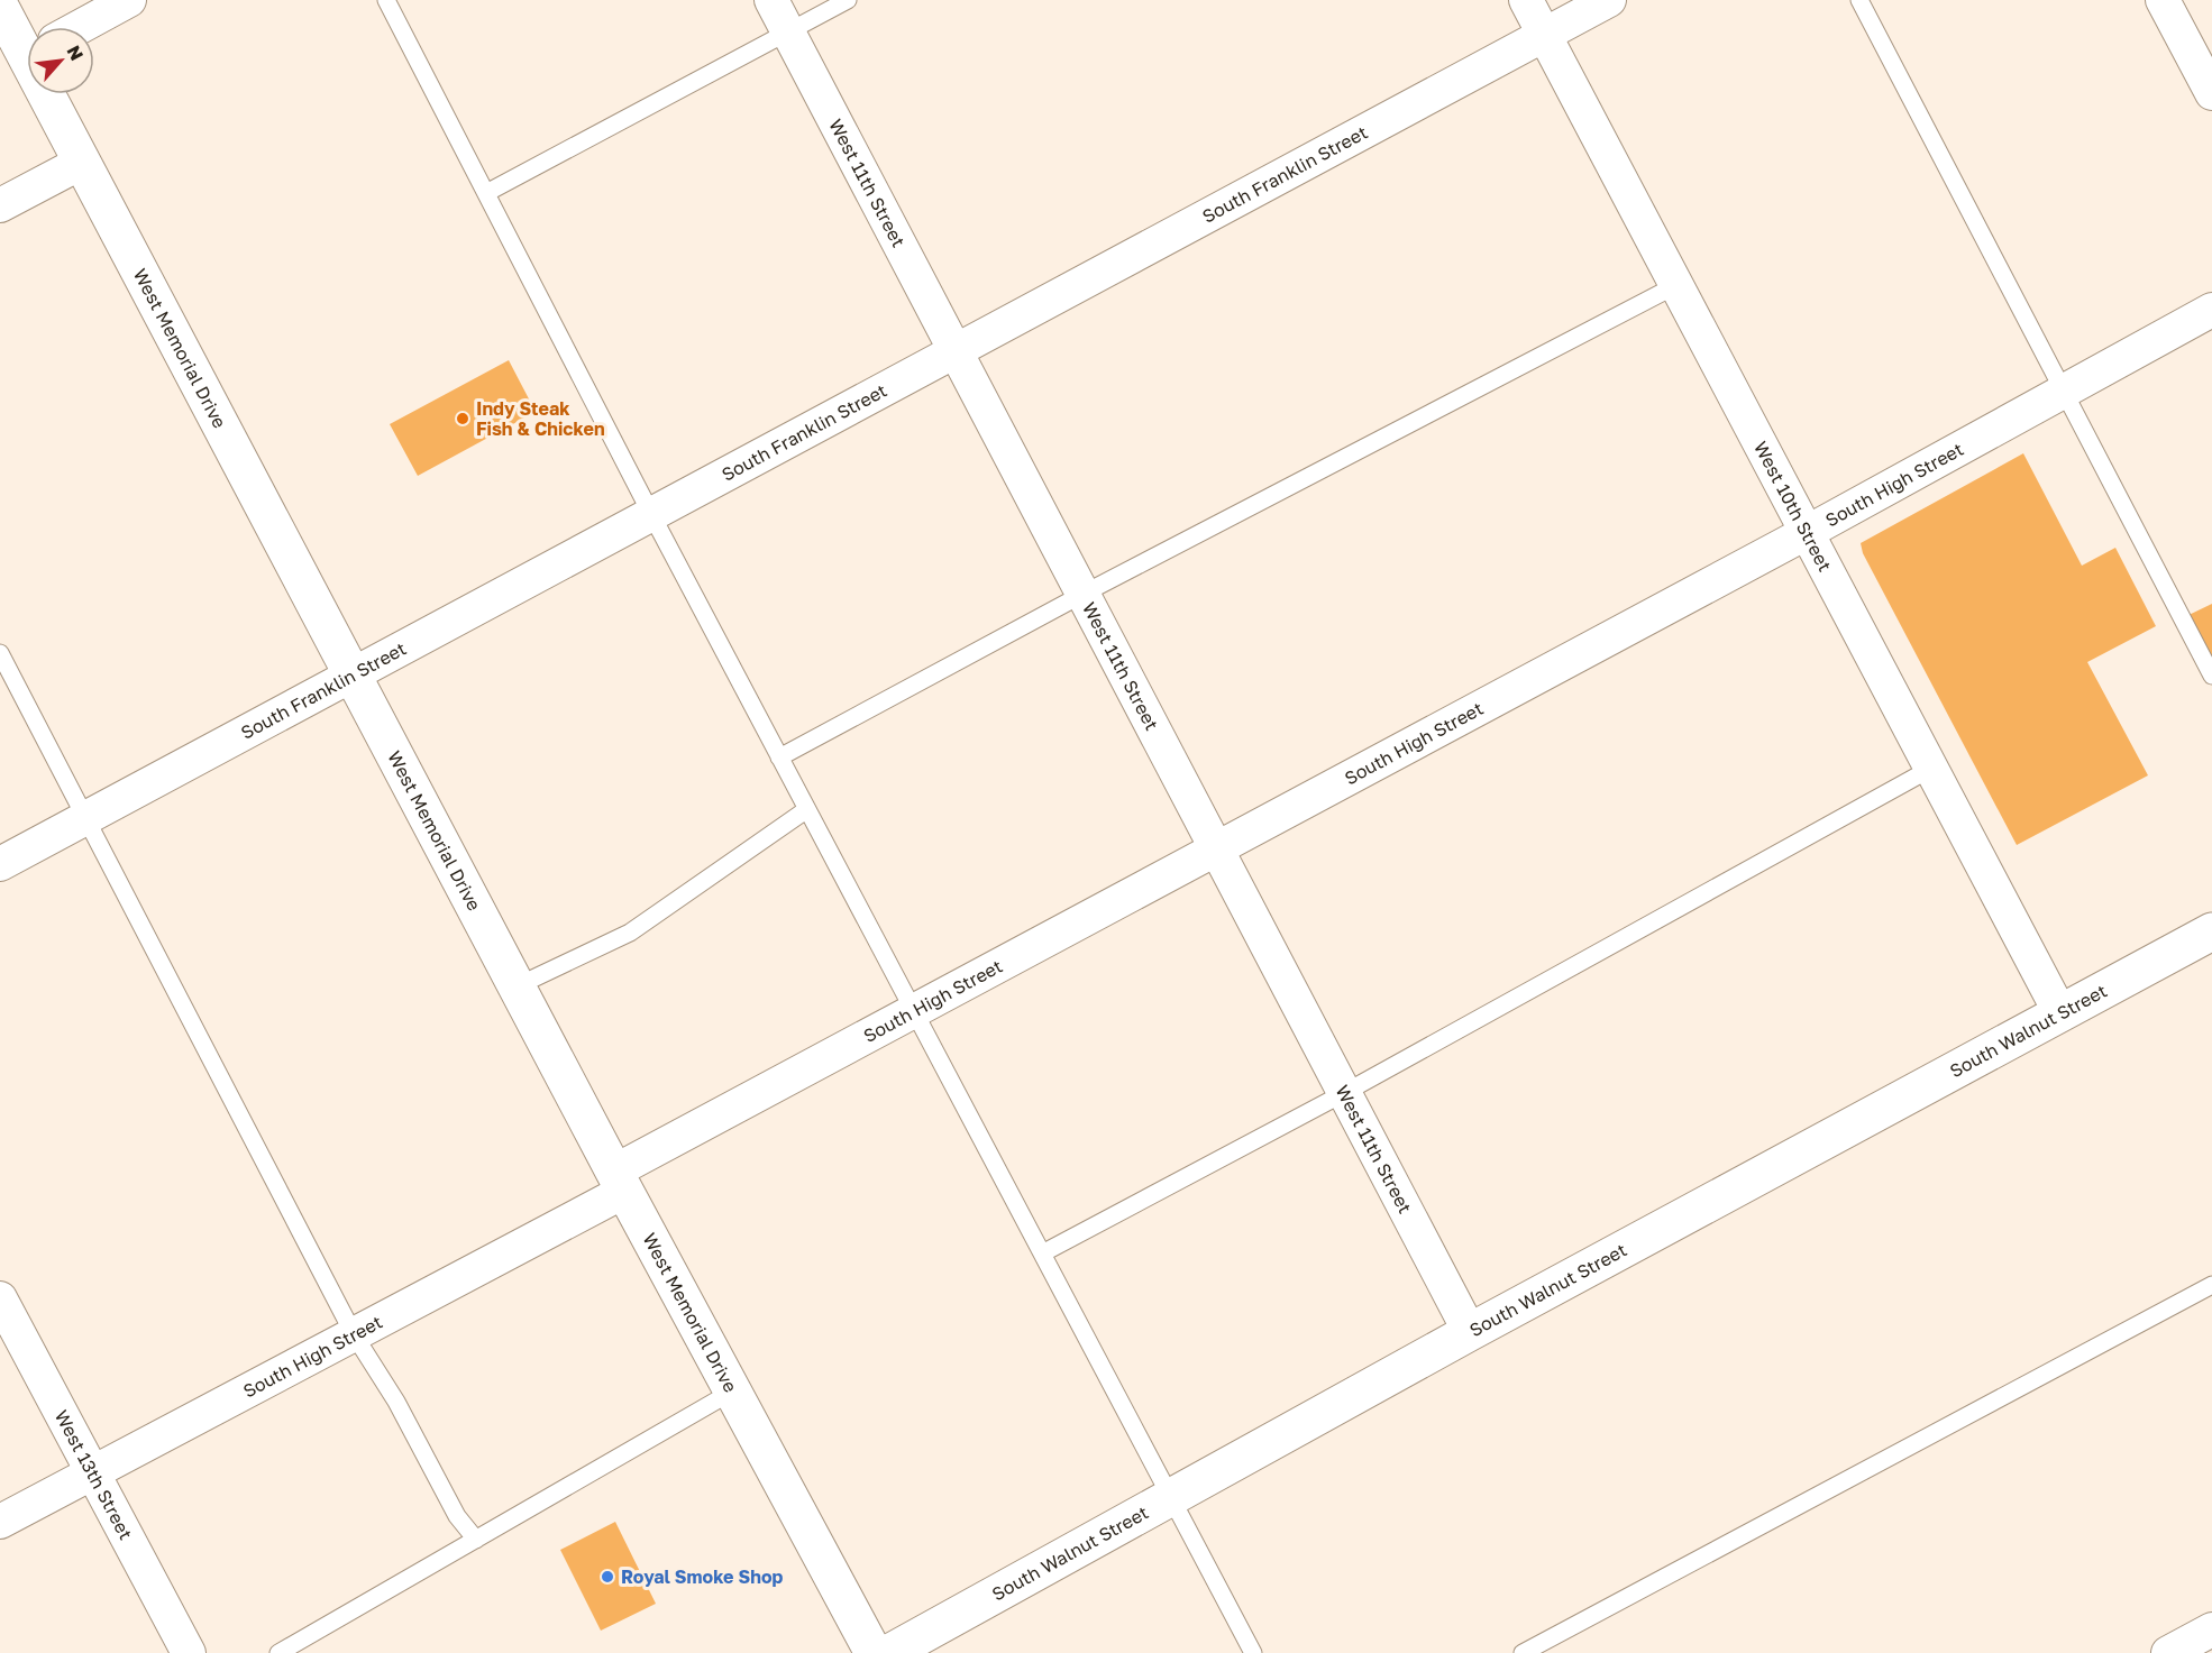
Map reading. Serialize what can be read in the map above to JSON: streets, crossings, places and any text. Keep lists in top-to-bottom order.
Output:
{
  "streets": {
    "main road": ["West Memorial Drive", "South Walnut Street"],
    "street": [
      "South Franklin Street",
      "West 11th Street",
      "South High Street",
      "West 10th Street",
      "West 13th Street"
    ]
  },
  "crossings": [
    ["South Franklin Street", "West 11th Street"],
    ["South Franklin Street", "West Memorial Drive"],
    ["South Franklin Street", "West 10th Street"],
    ["West 11th Street", "South High Street"],
    ["West 11th Street", "South Walnut Street"],
    ["West Memorial Drive", "South High Street"],
    ["South High Street", "West 10th Street"],
    ["South High Street", "West 13th Street"],
    ["West 10th Street", "South Walnut Street"]
  ],
  "places": ["Indy Steak Fish & Chicken", "Royal Smoke Shop"],
  "north": "top right"
}
